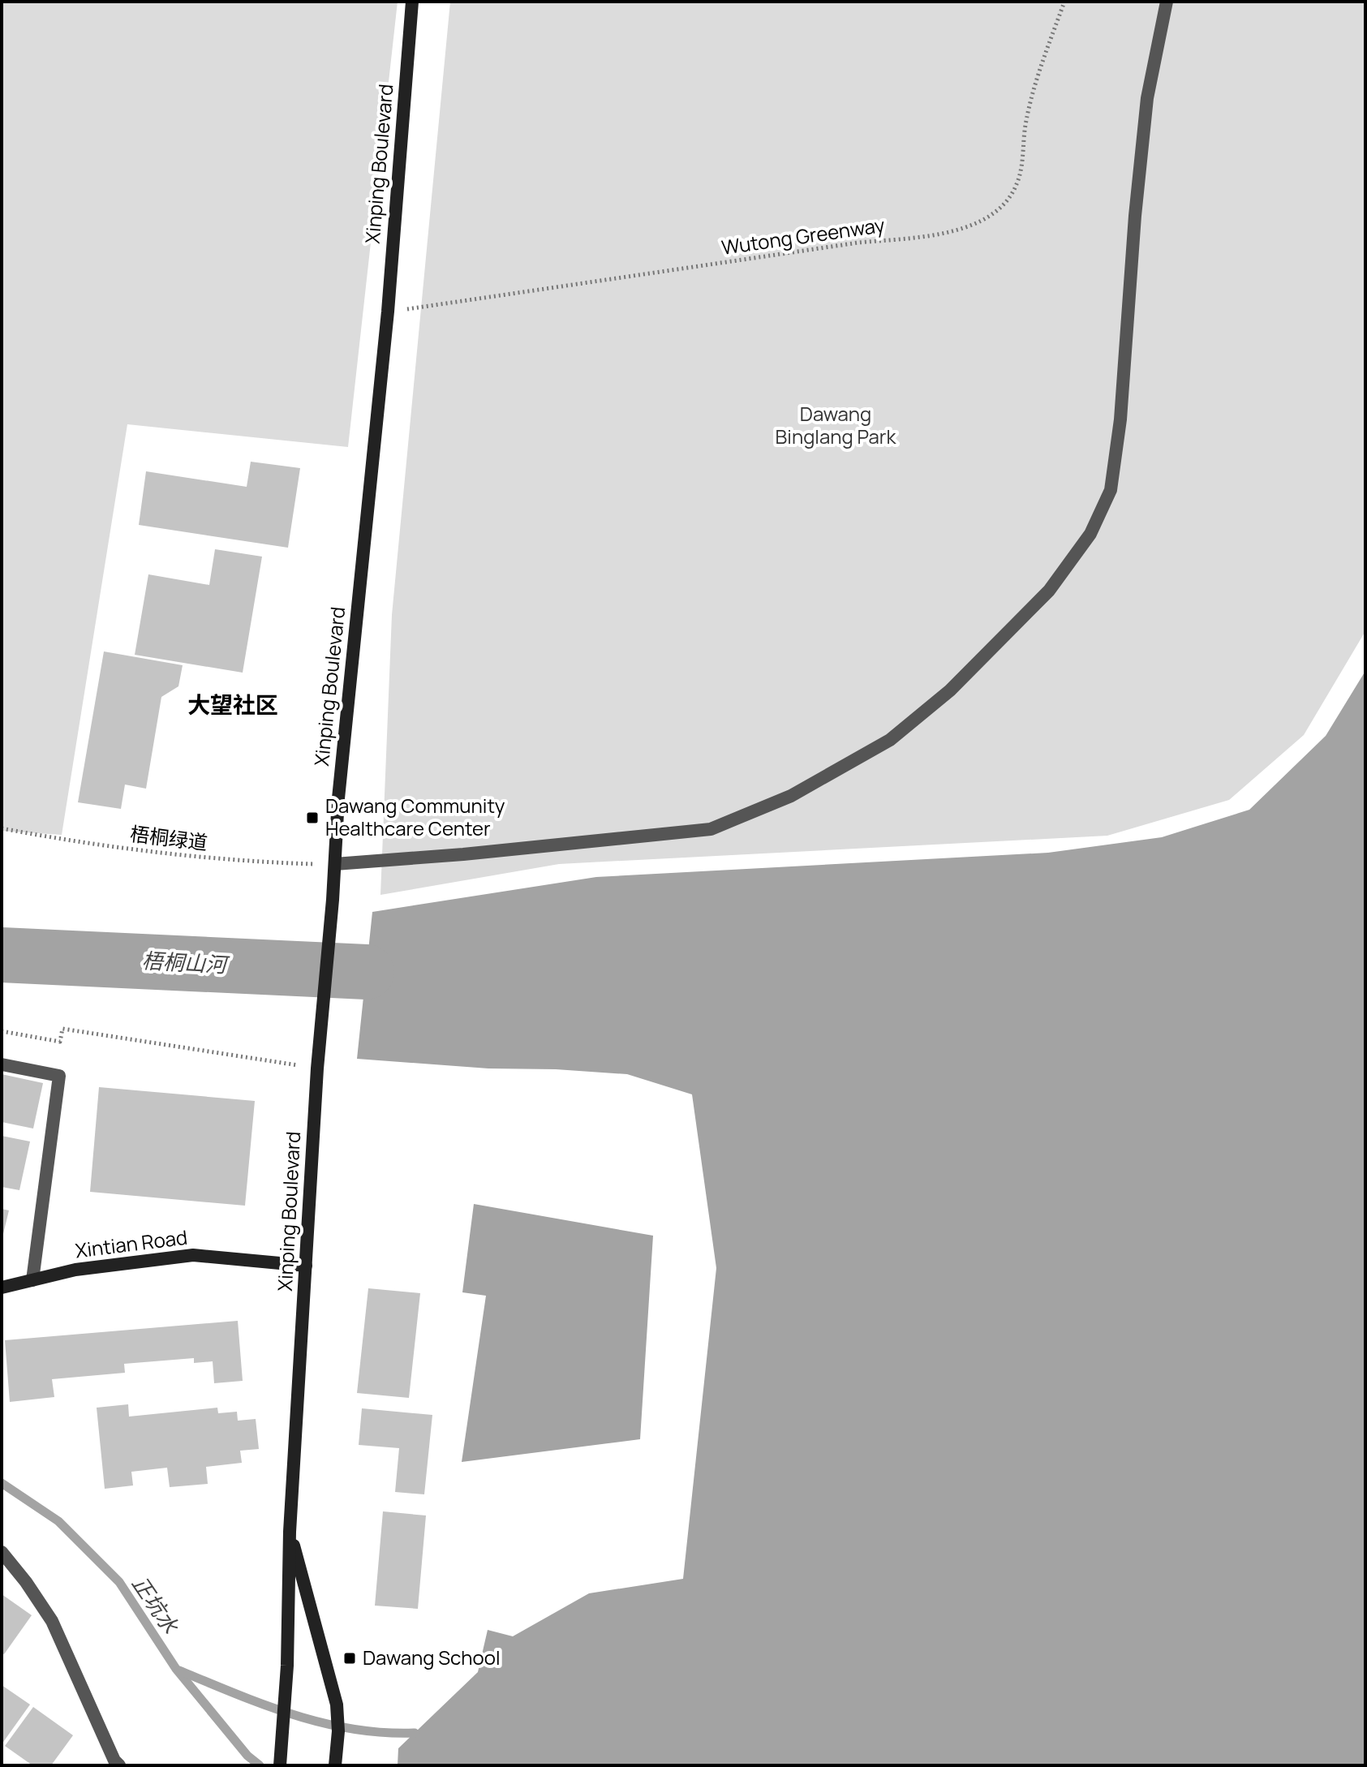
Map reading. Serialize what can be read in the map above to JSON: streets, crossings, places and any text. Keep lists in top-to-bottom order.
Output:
{
  "streets": {
    "street": ["Xinping Boulevard", "Xintian Road"],
    "path": ["Wutong Greenway", "梧桐绿道"]
  },
  "crossings": [
    ["Xinping Boulevard", "Wutong Greenway"],
    ["Xinping Boulevard", "梧桐绿道"],
    ["Xinping Boulevard", "Xintian Road"]
  ],
  "districts": ["大望社区"],
  "water": ["梧桐山河", "正坑水"],
  "parks": ["Dawang Binglang Park"],
  "places": {
    "transit": ["Dawang Community Healthcare Center", "Dawang School"]
  }
}
